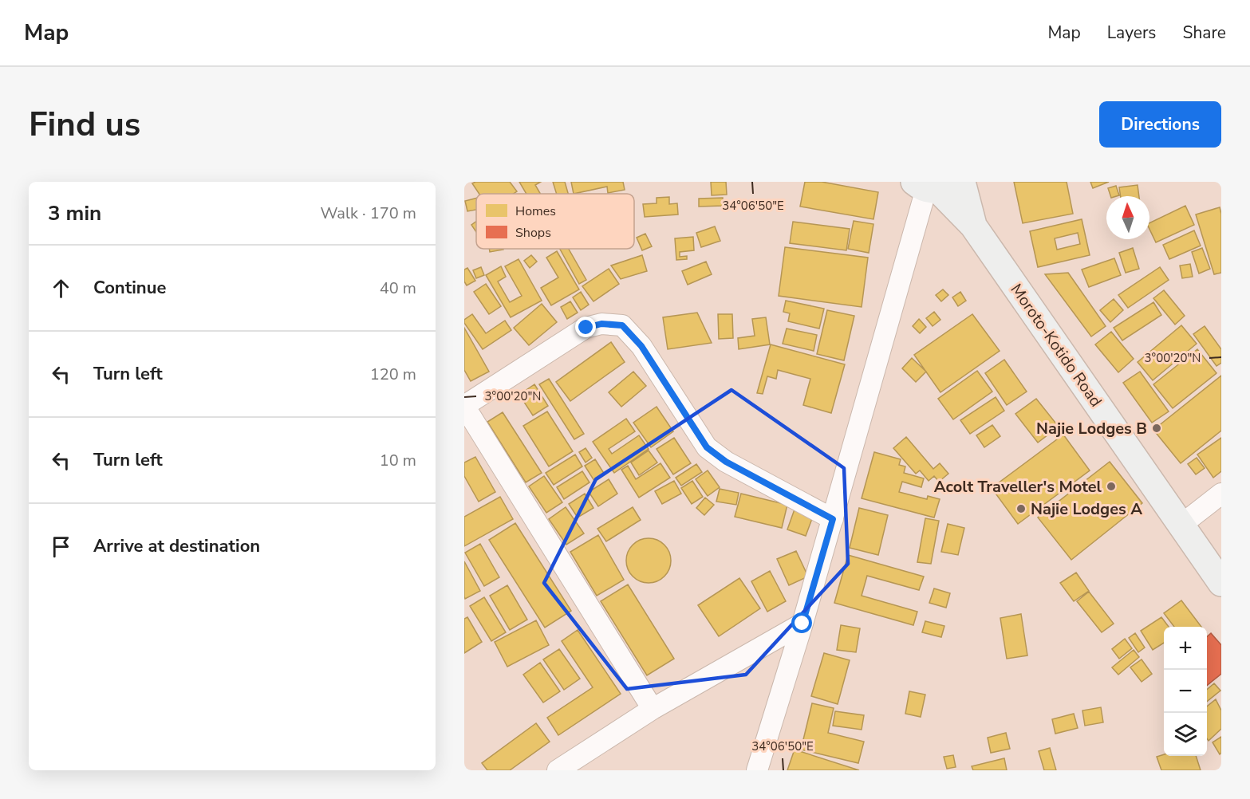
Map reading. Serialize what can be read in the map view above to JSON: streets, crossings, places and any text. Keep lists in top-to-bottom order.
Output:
{
  "streets": {
    "main road": ["Moroto-Kotido Road"]
  },
  "places": ["Najie Lodges B", "Acolt Traveller's Motel", "Najie Lodges A"],
  "legend": ["Homes", "Shops"],
  "north": "top",
  "page": {
    "header": "Map",
    "nav": ["Map", "Layers", "Share"],
    "buttons": "Directions",
    "title": "Find us",
    "heading": ["3 min", "Walk · 170 m"],
    "list": [
      ["Continue", "40 m"],
      ["Turn left", "120 m"],
      ["Turn left", "10 m"],
      "Arrive at destination"
    ],
    "map_buttons": ["+", "−"]
  },
  "coordinates": ["34°06'50\"E", "3°00'20\"N"]
}
